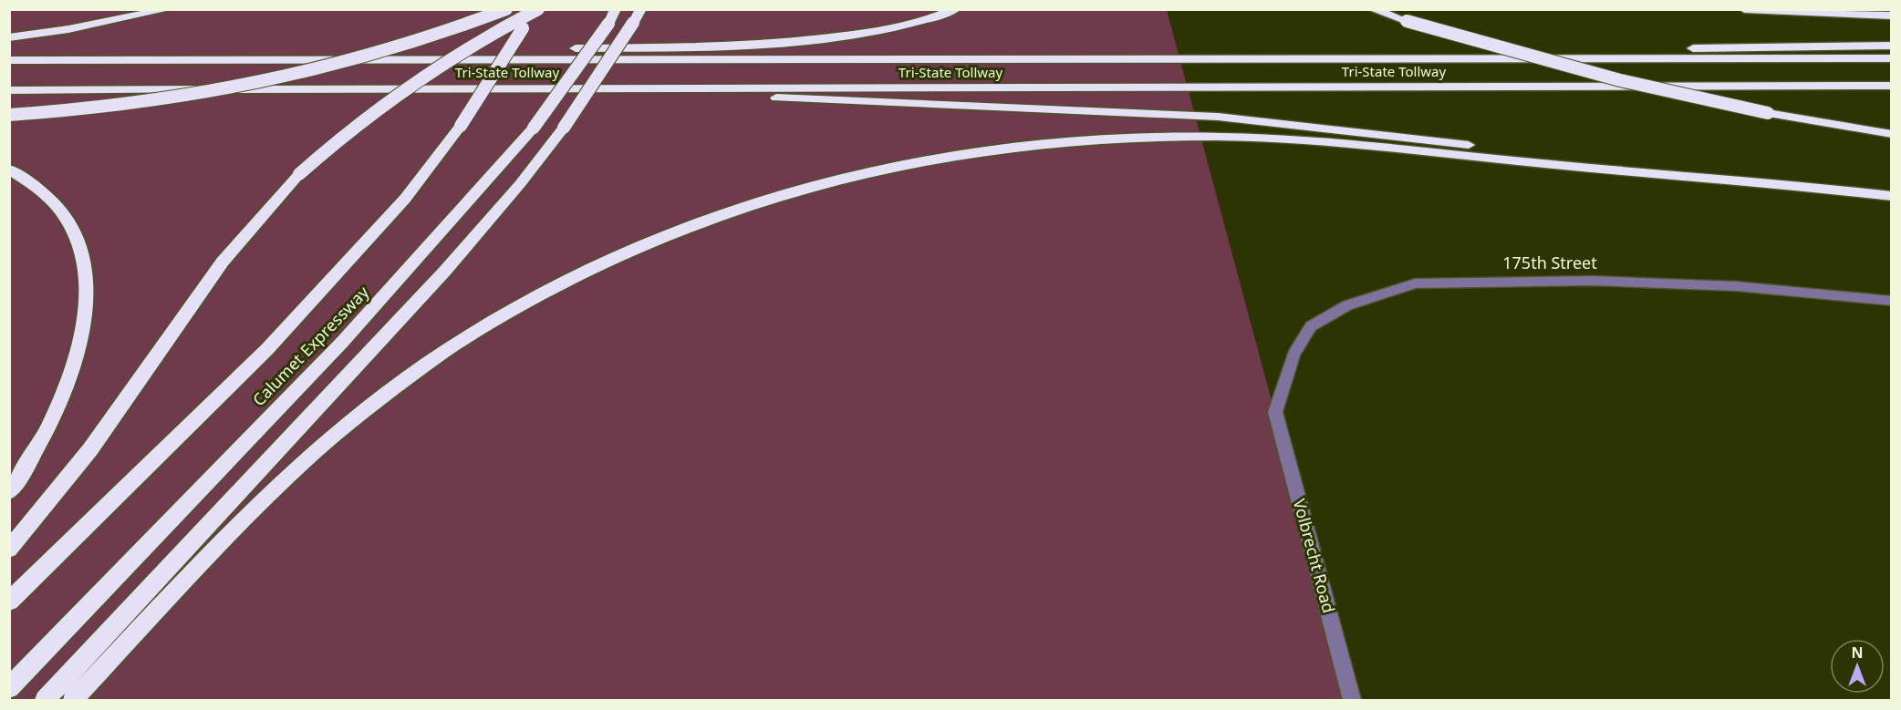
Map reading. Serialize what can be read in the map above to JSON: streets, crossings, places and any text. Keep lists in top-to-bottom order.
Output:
{
  "streets": {
    "highway": ["Tri-State Tollway", "Calumet Expressway"],
    "street": ["175th Street", "Volbrecht Road"]
  },
  "crossings": [
    ["175th Street", "Volbrecht Road"]
  ],
  "north": "top"
}
